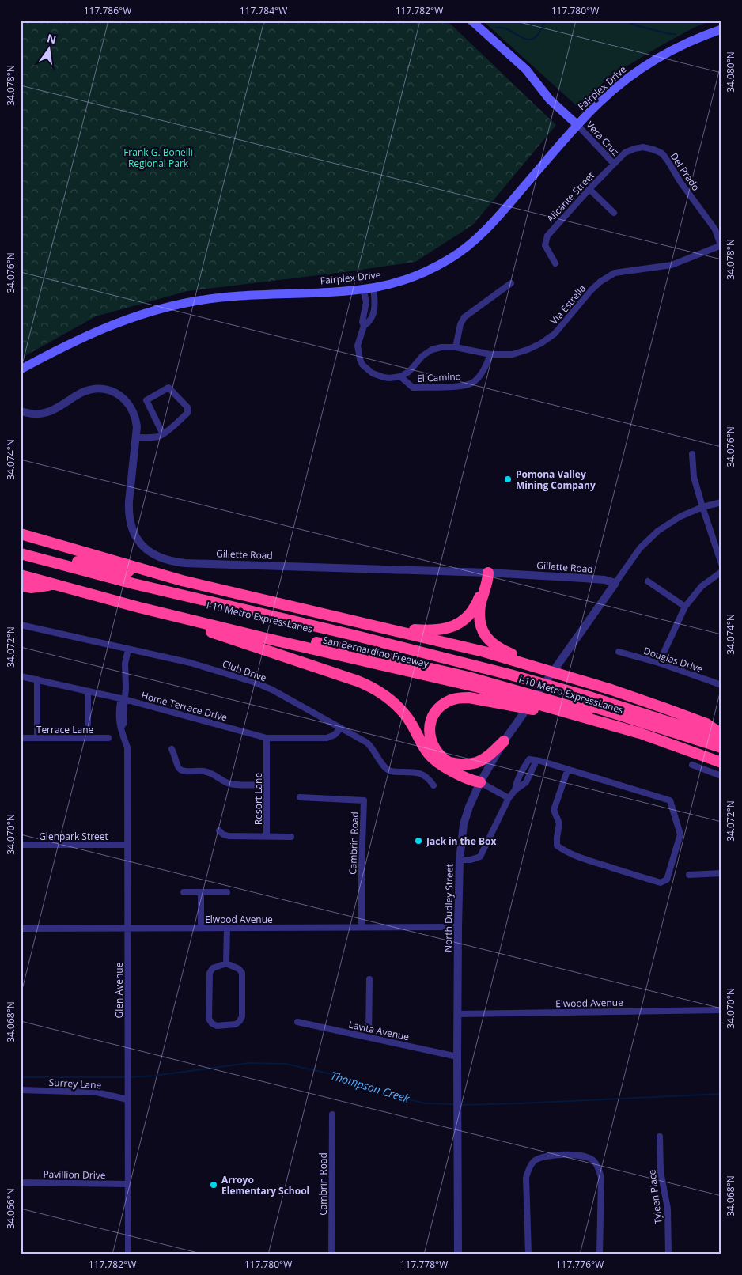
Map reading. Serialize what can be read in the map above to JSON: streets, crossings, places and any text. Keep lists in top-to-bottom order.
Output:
{
  "streets": {
    "highway": ["I-10 Metro ExpressLanes", "San Bernardino Freeway"],
    "main road": ["Fairplex Drive"],
    "street": [
      "Vera Cruz",
      "Del Prado",
      "Alicante Street",
      "Via Estrella",
      "El Camino",
      "Gillette Road",
      "Douglas Drive",
      "Club Drive",
      "Home Terrace Drive",
      "Terrace Lane",
      "Resort Lane",
      "Glenpark Street",
      "Cambrin Road",
      "North Dudley Street",
      "Elwood Avenue",
      "Glen Avenue",
      "Lavita Avenue",
      "Surrey Lane",
      "Pavillion Drive",
      "Tyleen Place"
    ]
  },
  "crossings": [
    ["Fairplex Drive", "Vera Cruz"],
    ["Vera Cruz", "Del Prado"],
    ["Vera Cruz", "Alicante Street"],
    ["Del Prado", "Alicante Street"],
    ["Del Prado", "Via Estrella"],
    ["Via Estrella", "El Camino"],
    ["Gillette Road", "North Dudley Street"],
    ["I-10 Metro ExpressLanes", "San Bernardino Freeway"],
    ["Club Drive", "Home Terrace Drive"],
    ["Club Drive", "Glen Avenue"],
    ["Home Terrace Drive", "Resort Lane"],
    ["Home Terrace Drive", "Glen Avenue"],
    ["Glenpark Street", "Glen Avenue"],
    ["Cambrin Road", "Elwood Avenue"],
    ["North Dudley Street", "Elwood Avenue"],
    ["North Dudley Street", "Lavita Avenue"],
    ["Elwood Avenue", "Glen Avenue"],
    ["Glen Avenue", "Surrey Lane"],
    ["Glen Avenue", "Pavillion Drive"]
  ],
  "water": ["Thompson Creek"],
  "parks": ["Frank G. Bonelli Regional Park"],
  "places": ["Pomona Valley Mining Company", "Jack in the Box", "Arroyo Elementary School"],
  "north": "top",
  "coordinates": [
    "117.786°W",
    "117.784°W",
    "117.782°W",
    "117.780°W",
    "34.080°N",
    "34.078°N",
    "34.076°N",
    "34.074°N",
    "34.072°N",
    "34.070°N",
    "34.068°N",
    "34.066°N",
    "117.778°W",
    "117.776°W"
  ]
}
